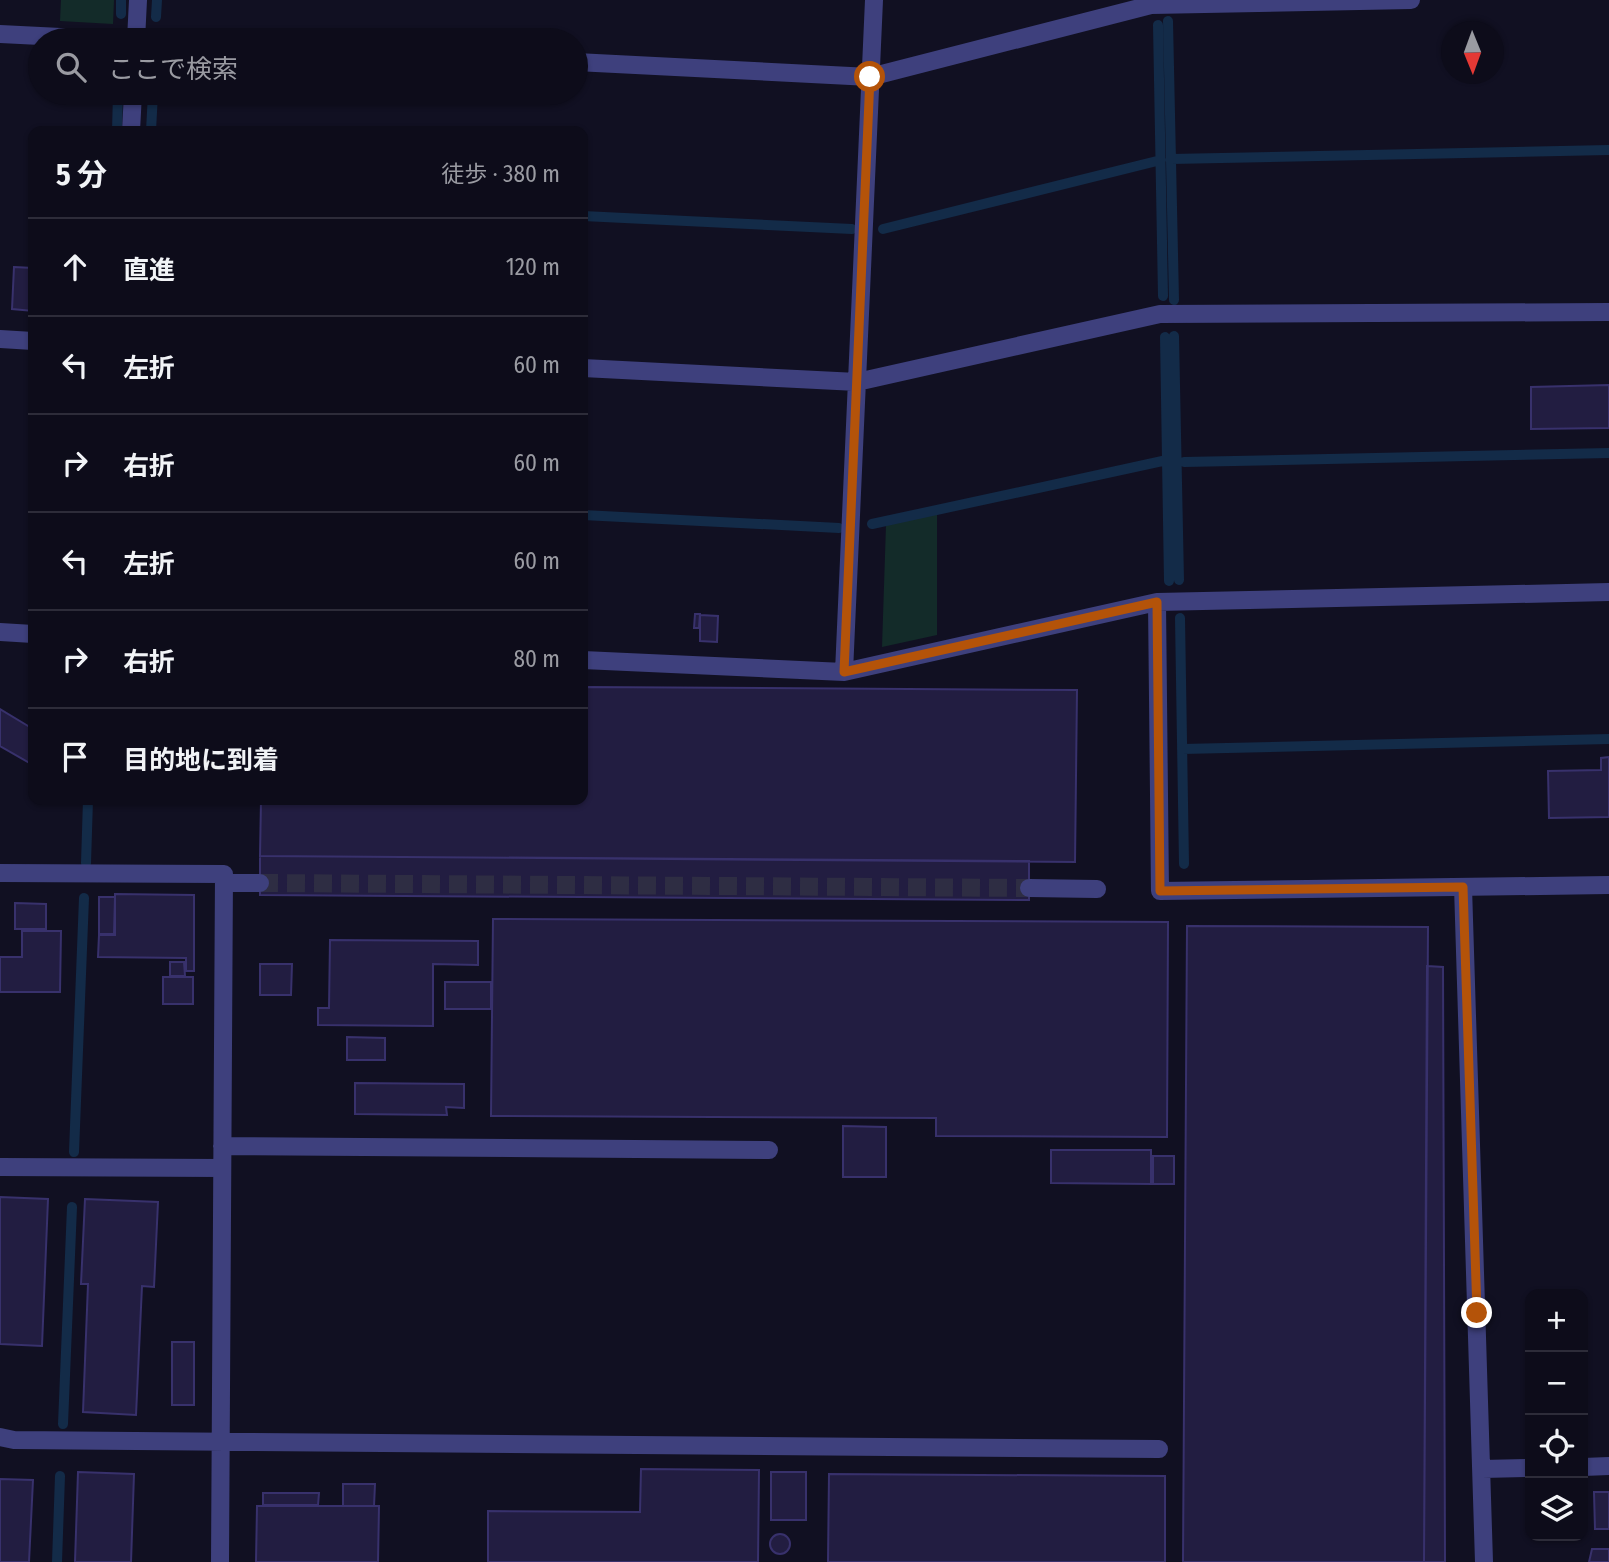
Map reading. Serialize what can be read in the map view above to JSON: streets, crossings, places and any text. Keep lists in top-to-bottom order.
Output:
{
  "north": "bottom",
  "page": {
    "search": "ここで検索",
    "heading": ["5 分", "徒歩 · 380 m"],
    "list": [
      ["直進", "120 m"],
      ["左折", "60 m"],
      ["右折", "60 m"],
      ["左折", "60 m"],
      ["右折", "80 m"],
      "目的地に到着"
    ],
    "map_buttons": ["+", "−"]
  }
}
